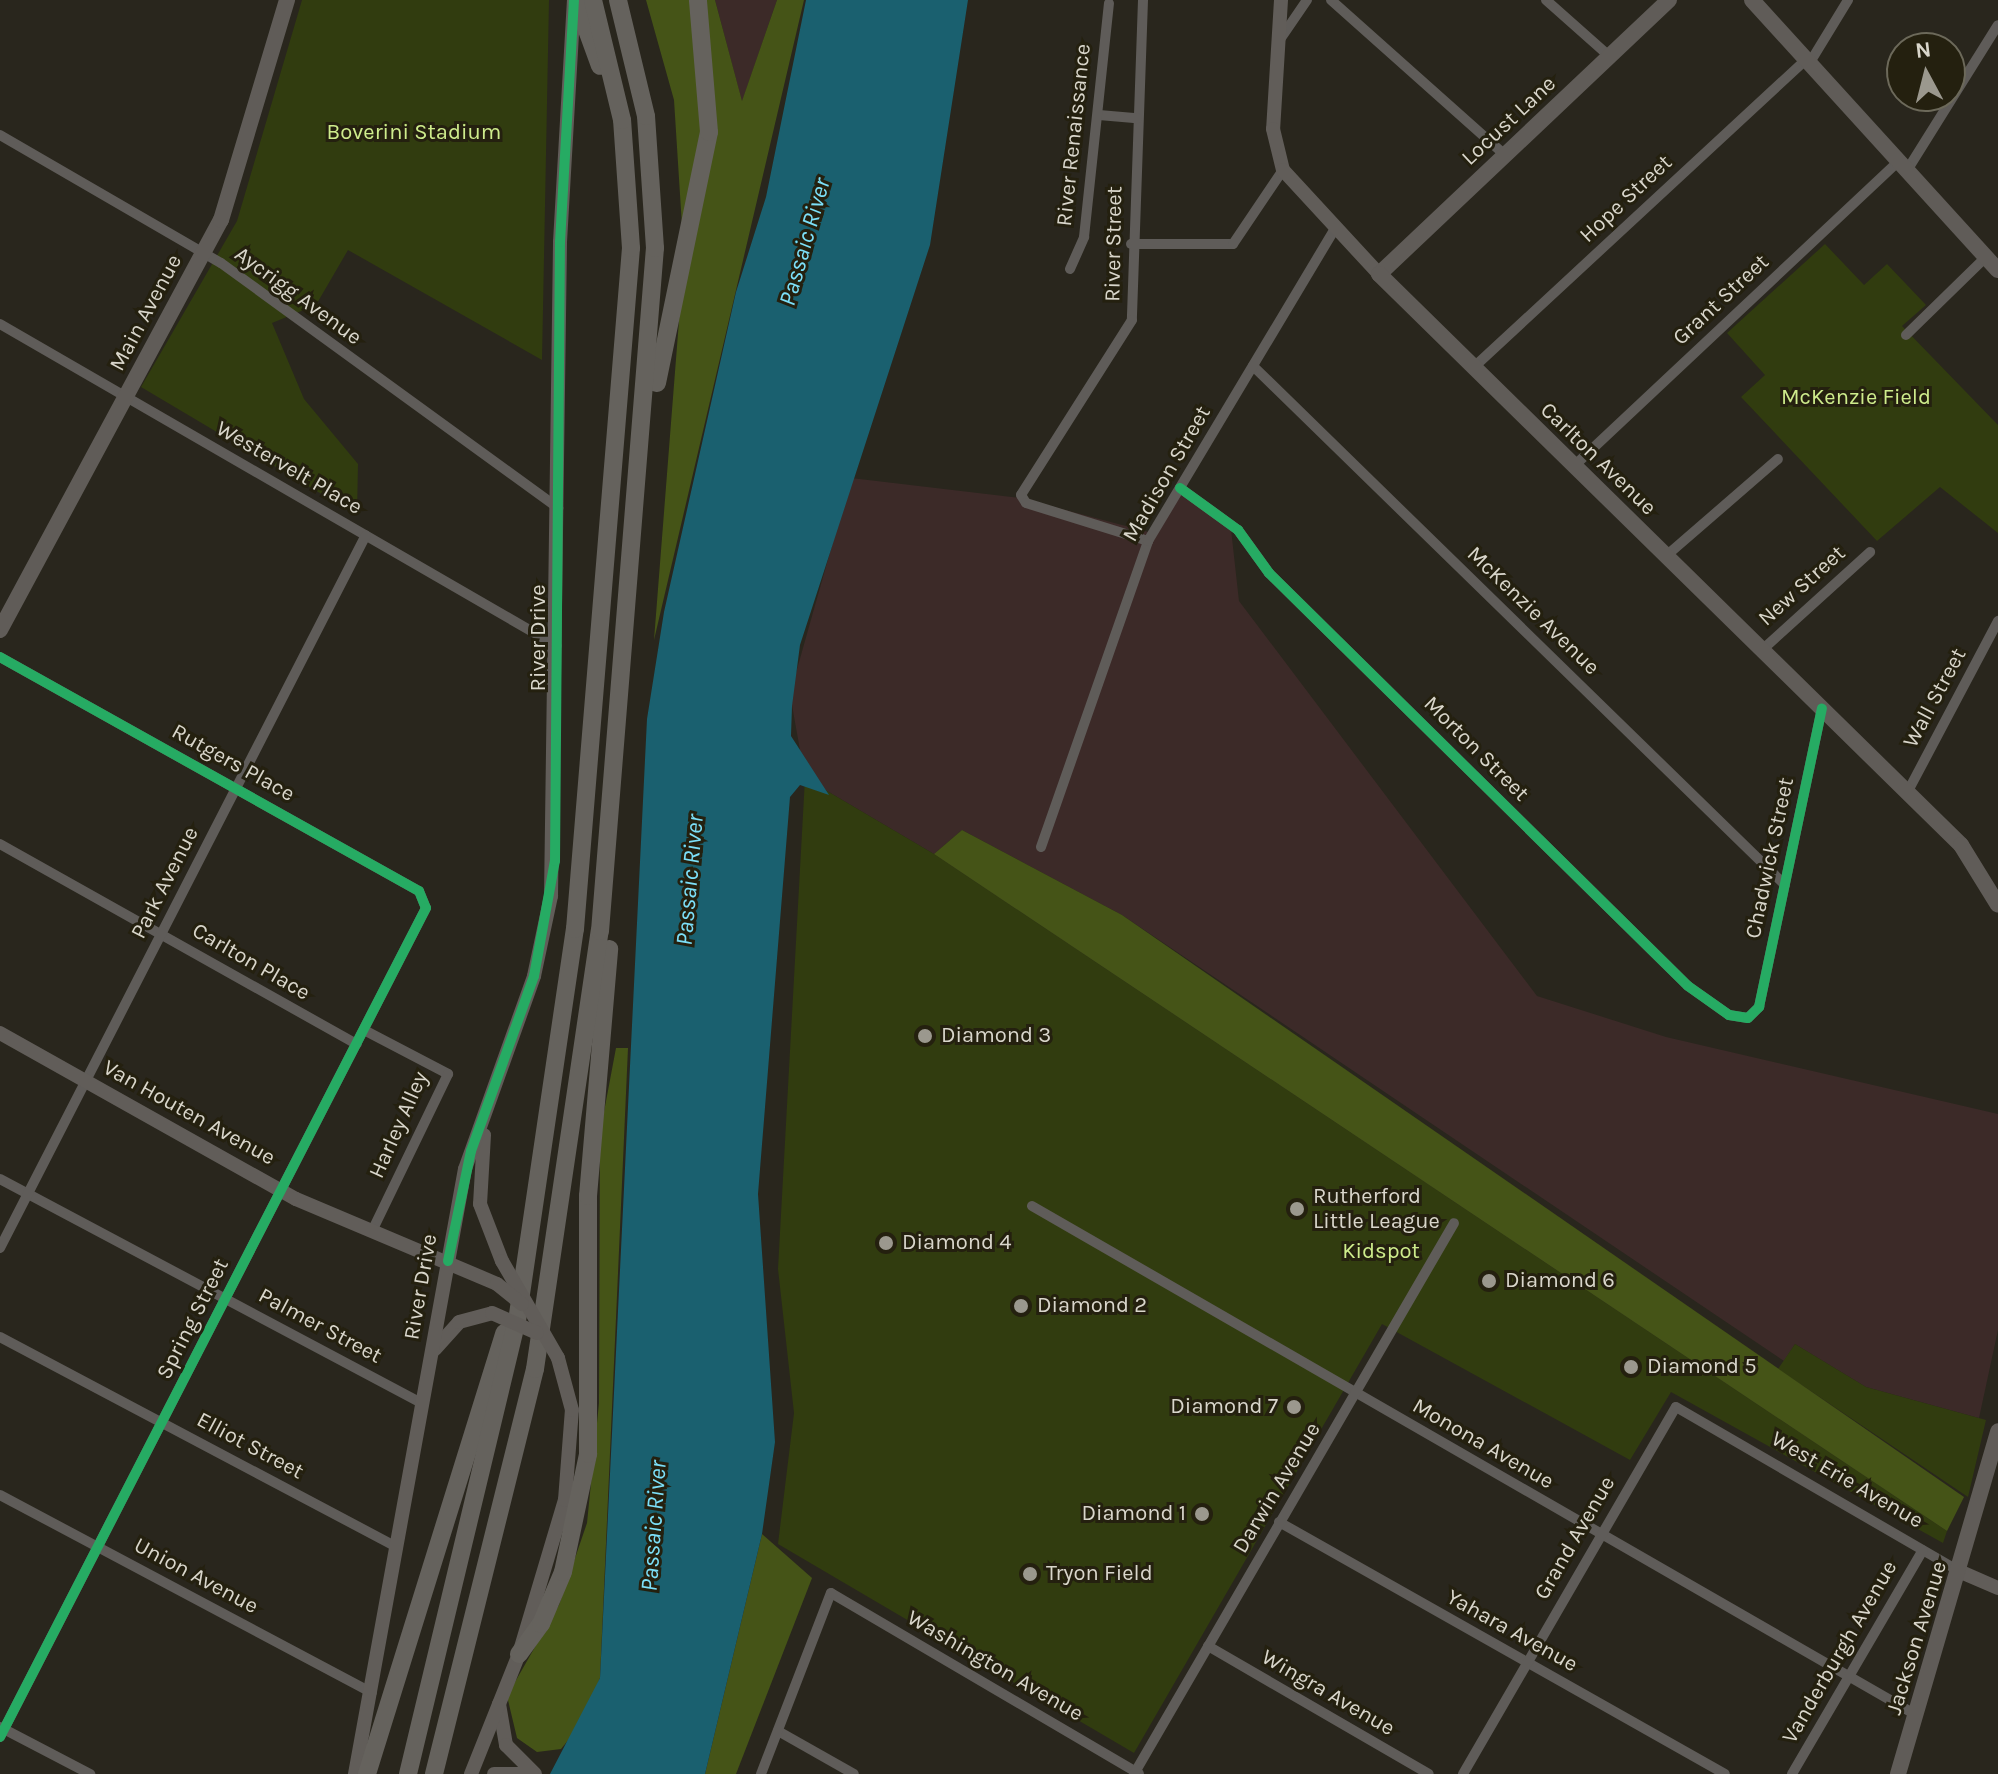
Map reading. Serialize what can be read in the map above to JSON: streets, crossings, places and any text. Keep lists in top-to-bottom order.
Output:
{
  "streets": {
    "main road": [
      "Locust Lane",
      "Main Avenue",
      "Carlton Avenue",
      "River Drive",
      "Van Houten Avenue",
      "West Erie Avenue",
      "Jackson Avenue"
    ],
    "street": [
      "River Renaissance",
      "Hope Street",
      "River Street",
      "Aycrigg Avenue",
      "Grant Street",
      "Westervelt Place",
      "Madison Street",
      "New Street",
      "McKenzie Avenue",
      "Wall Street",
      "Morton Street",
      "Rutgers Place",
      "Chadwick Street",
      "Park Avenue",
      "Carlton Place",
      "Harley Alley",
      "Spring Street",
      "Palmer Street",
      "Monona Avenue",
      "Elliot Street",
      "Darwin Avenue",
      "Grand Avenue",
      "Union Avenue",
      "Yahara Avenue",
      "Vanderburgh Avenue",
      "Washington Avenue",
      "Wingra Avenue"
    ]
  },
  "crossings": [
    ["Locust Lane", "Carlton Avenue"],
    ["Hope Street", "Carlton Avenue"],
    ["River Street", "Madison Street"],
    ["Aycrigg Avenue", "Main Avenue"],
    ["Aycrigg Avenue", "River Drive"],
    ["Grant Street", "Carlton Avenue"],
    ["Main Avenue", "Westervelt Place"],
    ["Carlton Avenue", "Madison Street"],
    ["Carlton Avenue", "New Street"],
    ["Carlton Avenue", "Wall Street"],
    ["Carlton Avenue", "Chadwick Street"],
    ["Westervelt Place", "River Drive"],
    ["Westervelt Place", "Park Avenue"],
    ["Madison Street", "McKenzie Avenue"],
    ["Madison Street", "Morton Street"],
    ["McKenzie Avenue", "Chadwick Street"],
    ["River Drive", "Van Houten Avenue"],
    ["River Drive", "Palmer Street"],
    ["River Drive", "Elliot Street"],
    ["River Drive", "Union Avenue"],
    ["Morton Street", "Chadwick Street"],
    ["Rutgers Place", "Park Avenue"],
    ["Rutgers Place", "Spring Street"],
    ["Park Avenue", "Carlton Place"],
    ["Park Avenue", "Van Houten Avenue"],
    ["Park Avenue", "Palmer Street"],
    ["Carlton Place", "Spring Street"],
    ["Van Houten Avenue", "Harley Alley"],
    ["Van Houten Avenue", "Spring Street"],
    ["Harley Alley", "Spring Street"],
    ["Spring Street", "Palmer Street"],
    ["Spring Street", "Elliot Street"],
    ["Spring Street", "Union Avenue"],
    ["Monona Avenue", "Darwin Avenue"],
    ["Monona Avenue", "Grand Avenue"],
    ["Monona Avenue", "Jackson Avenue"],
    ["Monona Avenue", "Vanderburgh Avenue"],
    ["West Erie Avenue", "Grand Avenue"],
    ["West Erie Avenue", "Jackson Avenue"],
    ["West Erie Avenue", "Vanderburgh Avenue"],
    ["Darwin Avenue", "Yahara Avenue"],
    ["Darwin Avenue", "Washington Avenue"],
    ["Darwin Avenue", "Wingra Avenue"],
    ["Grand Avenue", "Yahara Avenue"]
  ],
  "water": ["Passaic River"],
  "parks": ["Boverini Stadium", "McKenzie Field", "Kidspot"],
  "places": [
    "Diamond 3",
    "Rutherford Little League",
    "Diamond 4",
    "Diamond 6",
    "Diamond 2",
    "Diamond 5",
    "Diamond 7",
    "Diamond 1",
    "Tryon Field"
  ],
  "north": "top"
}
